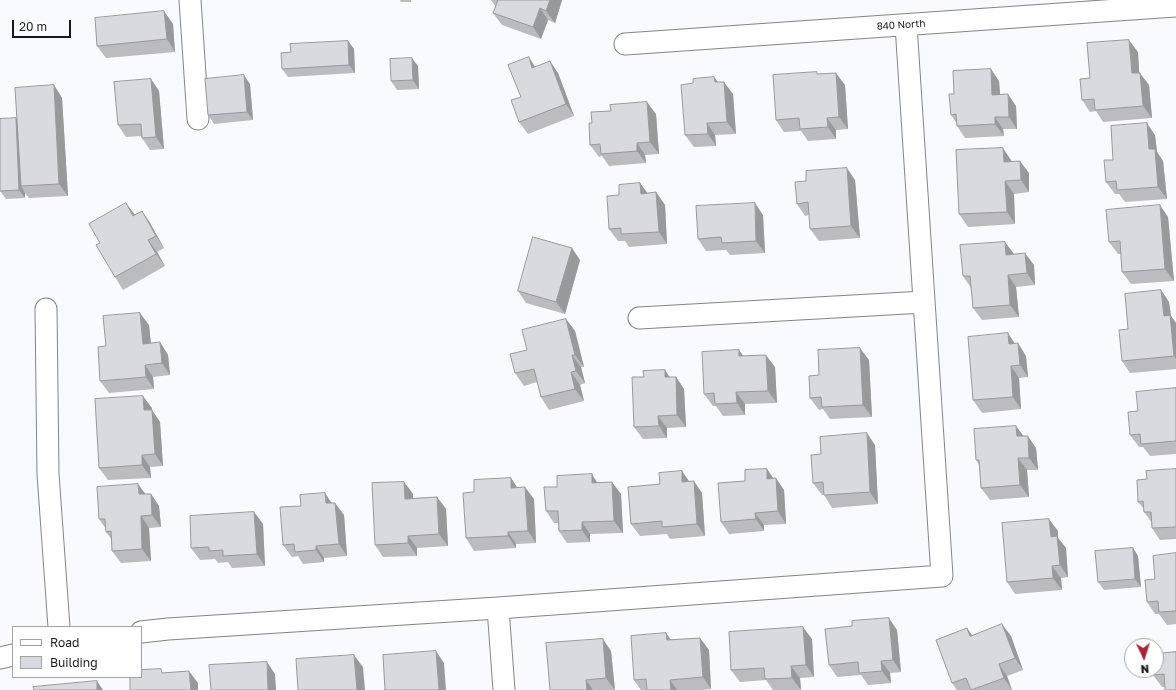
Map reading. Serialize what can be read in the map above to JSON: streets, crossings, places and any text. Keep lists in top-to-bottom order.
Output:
{
  "streets": {
    "street": ["840 North"]
  },
  "legend": ["Road", "Building"],
  "scale_bar": "20 m",
  "north": "bottom"
}
